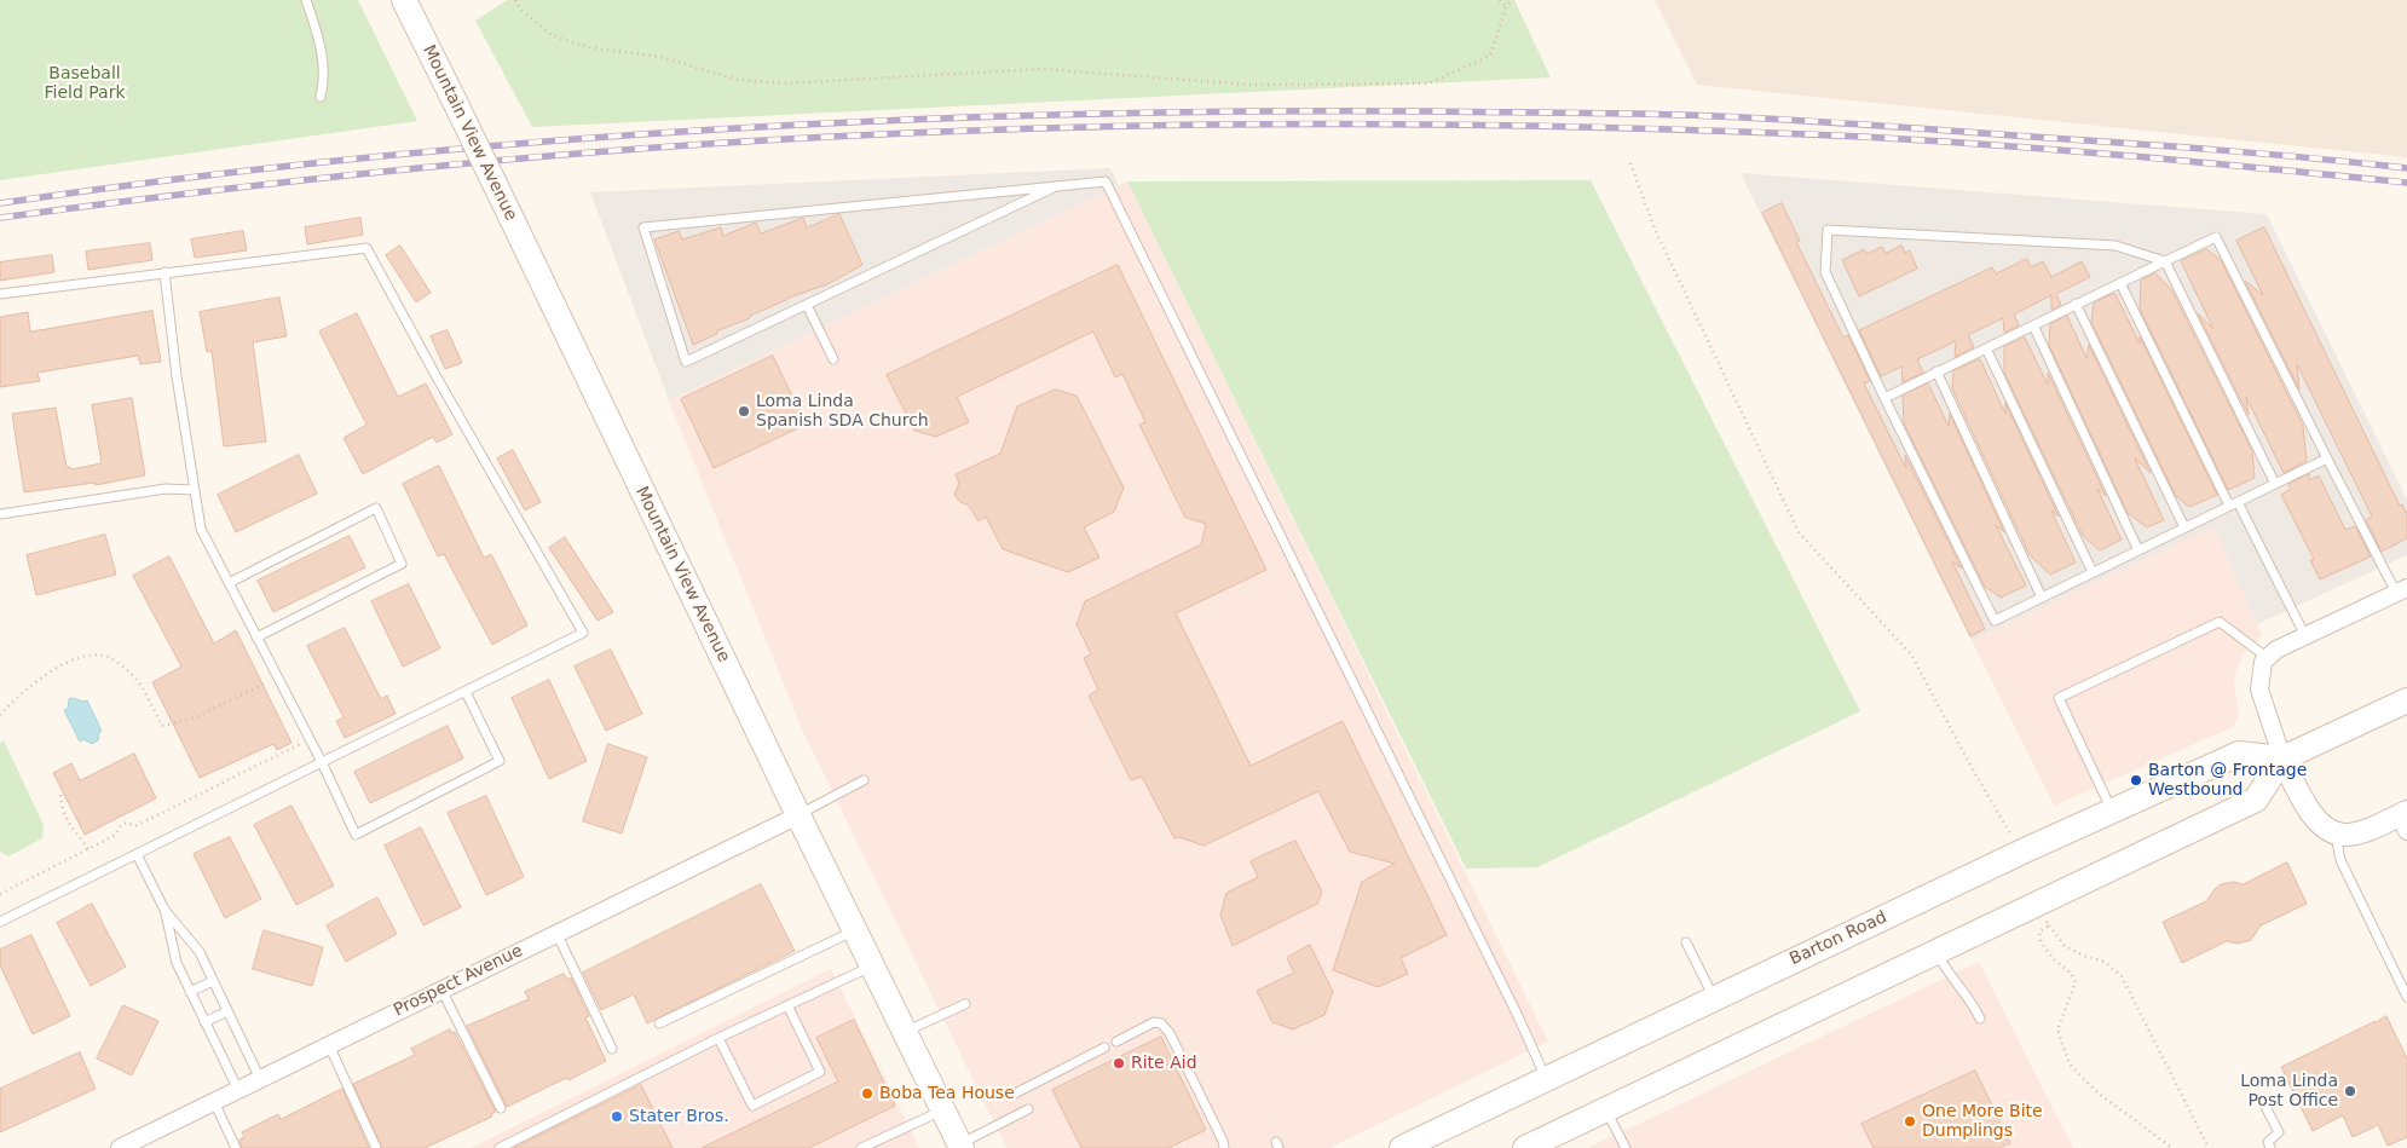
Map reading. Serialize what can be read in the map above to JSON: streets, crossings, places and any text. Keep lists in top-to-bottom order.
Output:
{
  "streets": {
    "main road": ["Mountain View Avenue", "Barton Road"],
    "street": ["Prospect Avenue"]
  },
  "crossings": [
    ["Mountain View Avenue", "Prospect Avenue"]
  ],
  "parks": ["Baseball Field Park"],
  "places": [
    "Loma Linda Spanish SDA Church",
    "Barton @ Frontage Westbound",
    "Rite Aid",
    "Loma Linda Post Office",
    "Boba Tea House",
    "Stater Bros.",
    "One More Bite Dumplings"
  ]
}
